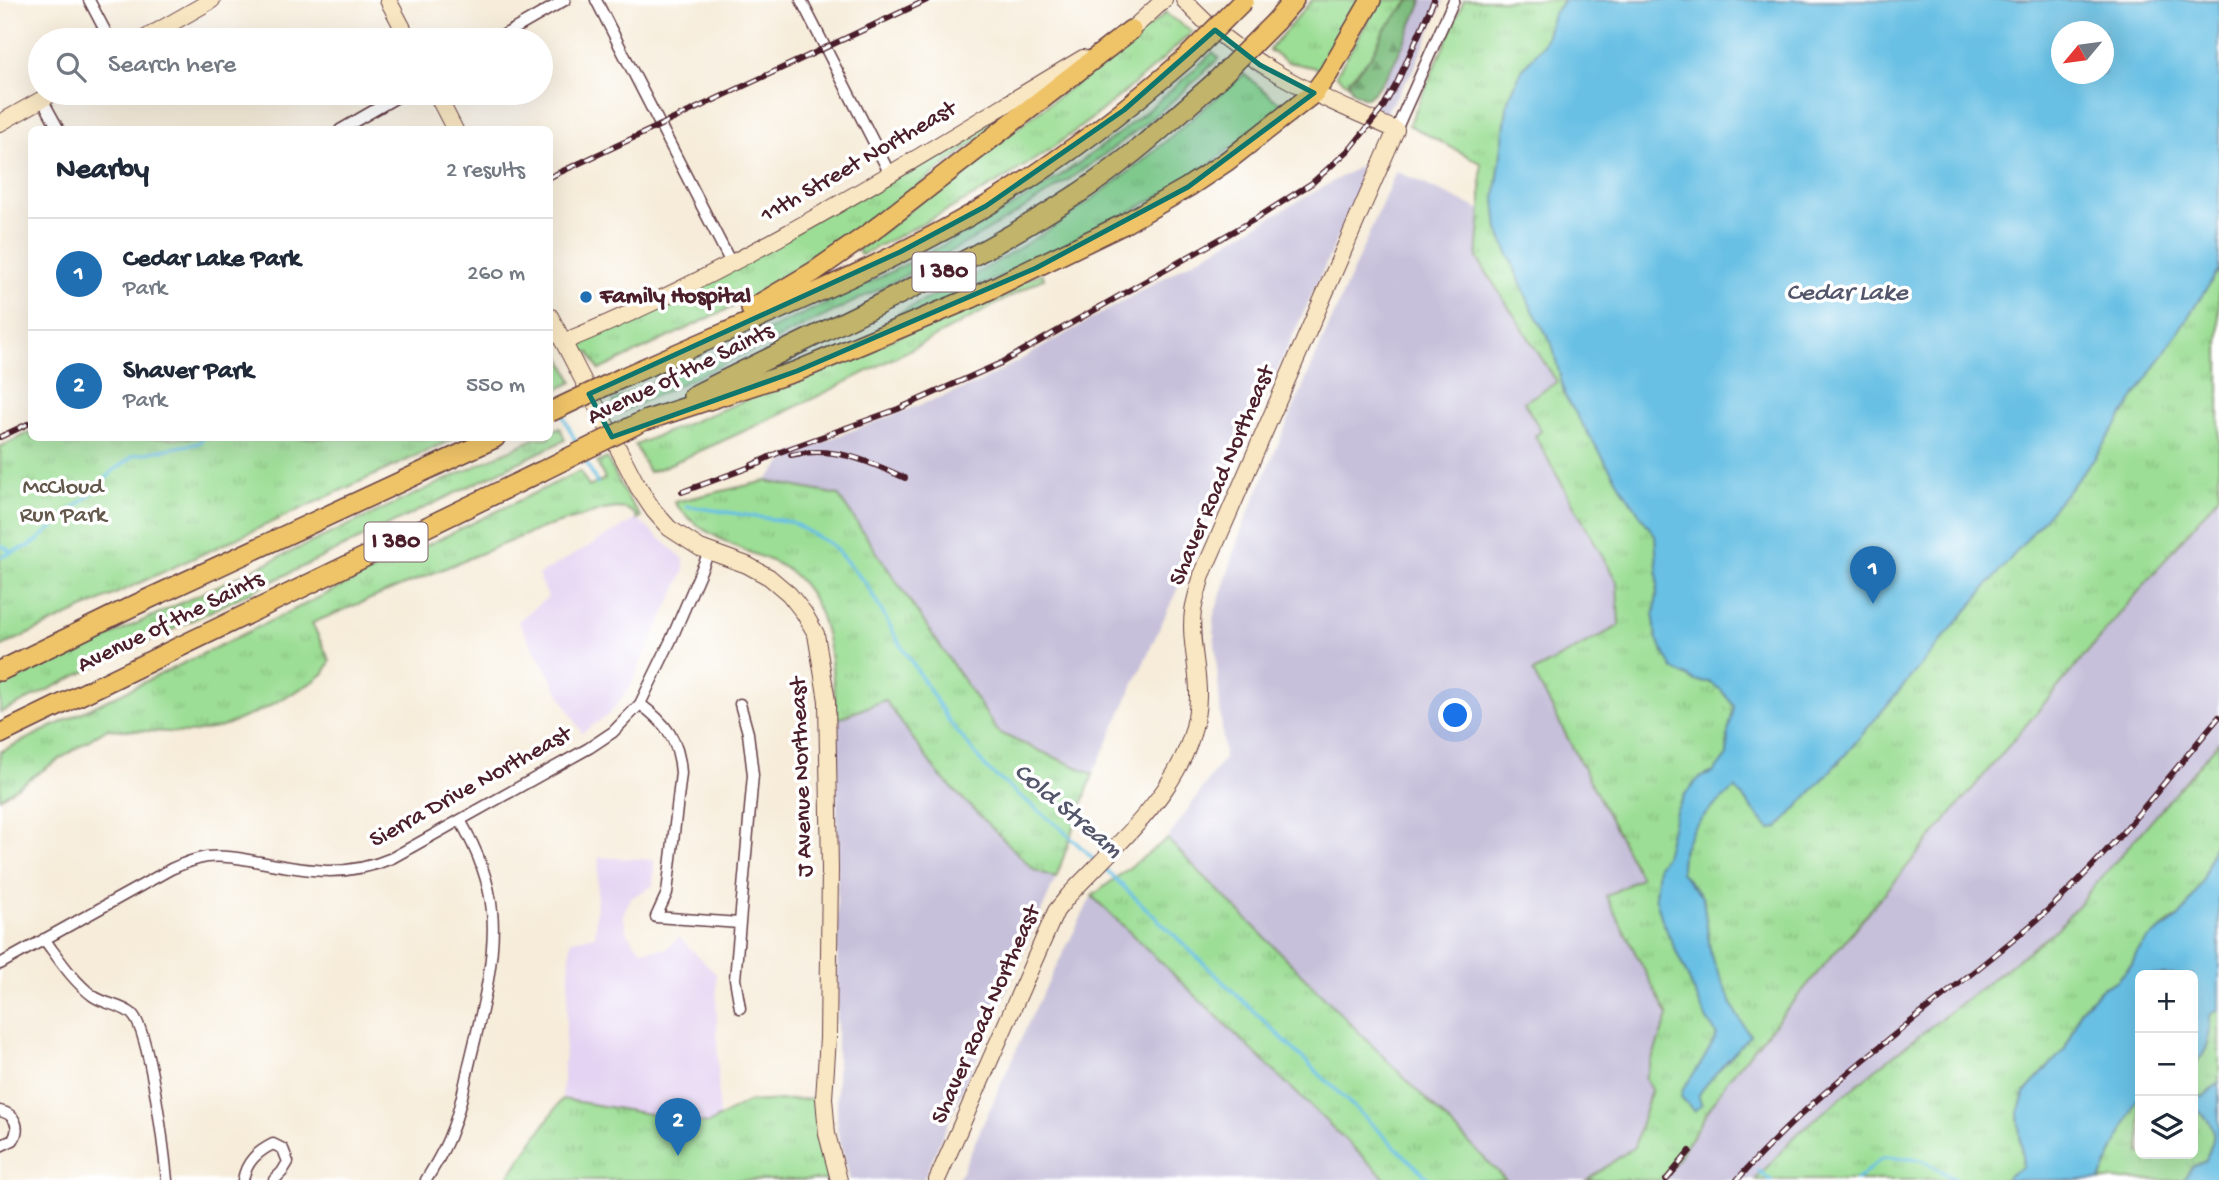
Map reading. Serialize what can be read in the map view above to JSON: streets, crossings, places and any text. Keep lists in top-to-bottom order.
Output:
{
  "streets": {
    "highway": ["I 380", "Avenue of the Saints"],
    "street": [
      "11th Street Northeast",
      "Shaver Road Northeast",
      "J Avenue Northeast",
      "Sierra Drive Northeast"
    ]
  },
  "crossings": [
    ["11th Street Northeast", "J Avenue Northeast"],
    ["J Avenue Northeast", "Sierra Drive Northeast"]
  ],
  "water": ["Cedar Lake", "Cold Stream"],
  "parks": ["McCloud Run Park"],
  "places": ["Family Hospital"],
  "north": "bottom left",
  "page": {
    "search": "Search here",
    "heading": ["Nearby", "2 results"],
    "list": [
      {
        "mark": "1",
        "name": "Cedar Lake Park",
        "note": "Park",
        "value": "260 m"
      },
      {
        "mark": "2",
        "name": "Shaver Park",
        "note": "Park",
        "value": "550 m"
      }
    ],
    "pins": ["1", "2"],
    "map_buttons": ["+", "−"]
  }
}
